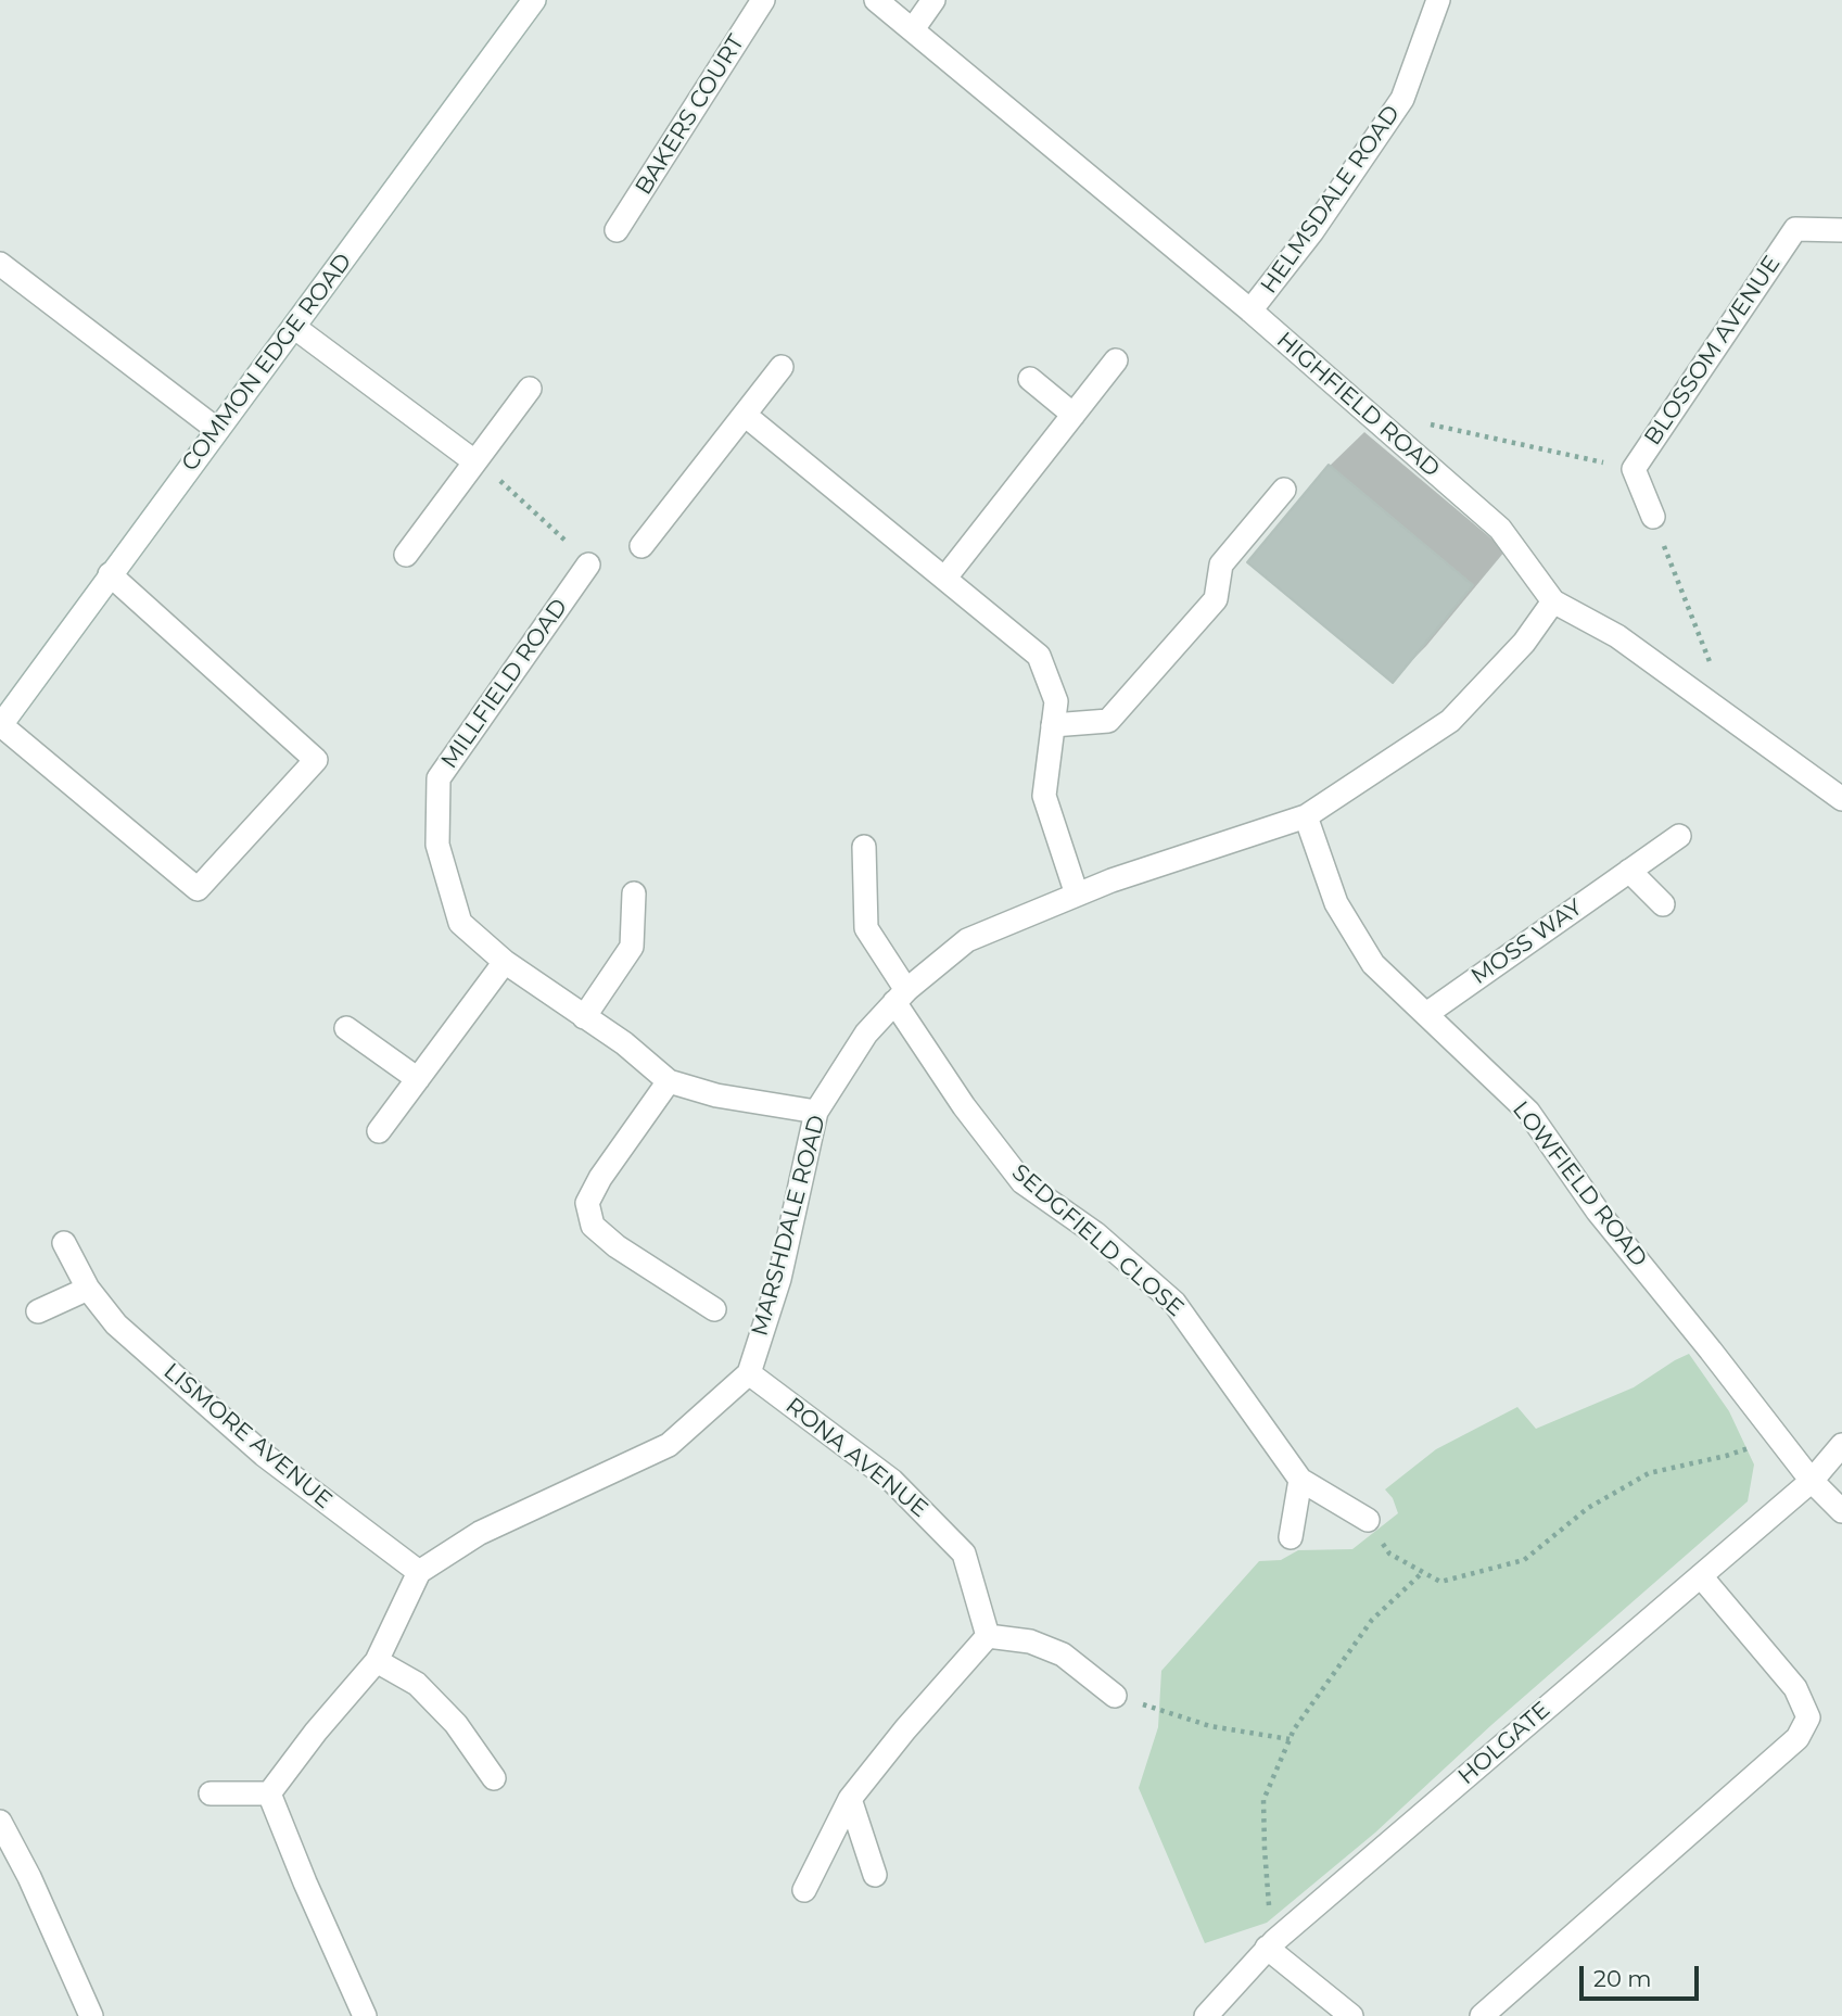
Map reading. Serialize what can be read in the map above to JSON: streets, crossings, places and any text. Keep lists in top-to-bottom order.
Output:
{
  "streets": {
    "street": [
      "BAKERS COURT",
      "HELMSDALE ROAD",
      "BLOSSOM AVENUE",
      "COMMON EDGE ROAD",
      "HIGHFIELD ROAD",
      "MILLFIELD ROAD",
      "MOSS WAY",
      "LOWFIELD ROAD",
      "MARSHDALE ROAD",
      "SEDGFIELD CLOSE",
      "LISMORE AVENUE",
      "RONA AVENUE",
      "HOLGATE"
    ]
  },
  "crossings": [
    ["HELMSDALE ROAD", "HIGHFIELD ROAD"],
    ["HIGHFIELD ROAD", "MARSHDALE ROAD"],
    ["MILLFIELD ROAD", "MARSHDALE ROAD"],
    ["MOSS WAY", "LOWFIELD ROAD"],
    ["LOWFIELD ROAD", "MARSHDALE ROAD"],
    ["LOWFIELD ROAD", "HOLGATE"],
    ["MARSHDALE ROAD", "SEDGFIELD CLOSE"],
    ["MARSHDALE ROAD", "RONA AVENUE"]
  ],
  "scale_bar": "20 m"
}
